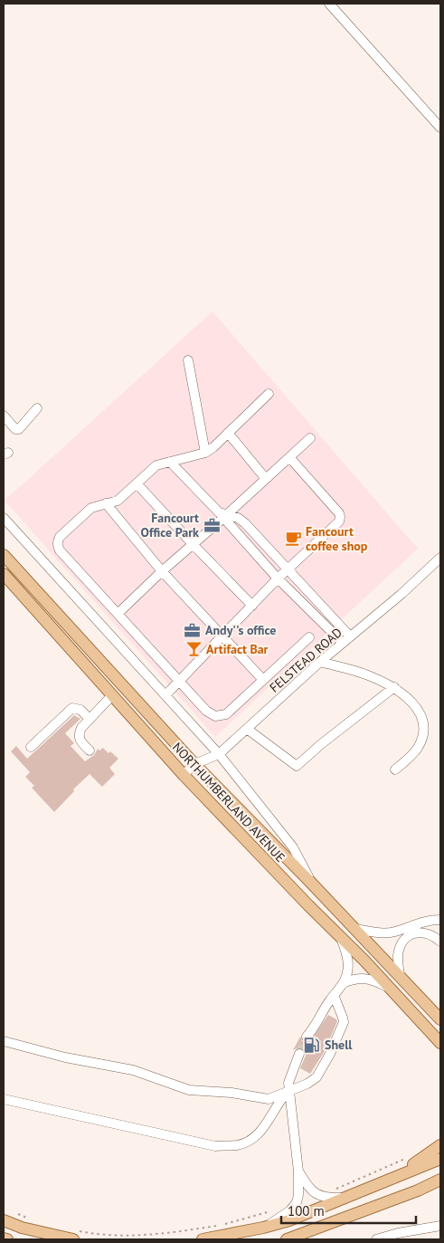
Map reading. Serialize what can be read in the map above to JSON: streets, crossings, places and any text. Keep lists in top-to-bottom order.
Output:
{
  "streets": {
    "main road": ["NORTHUMBERLAND AVENUE"],
    "street": ["FELSTEAD ROAD"]
  },
  "crossings": [
    ["FELSTEAD ROAD", "NORTHUMBERLAND AVENUE"]
  ],
  "places": {
    "office": ["Fancourt Office Park", "Andy''s office"],
    "cafe": ["Fancourt coffee shop"],
    "bar": ["Artifact Bar"],
    "fuel station": ["Shell"]
  },
  "scale_bar": "100 m"
}
